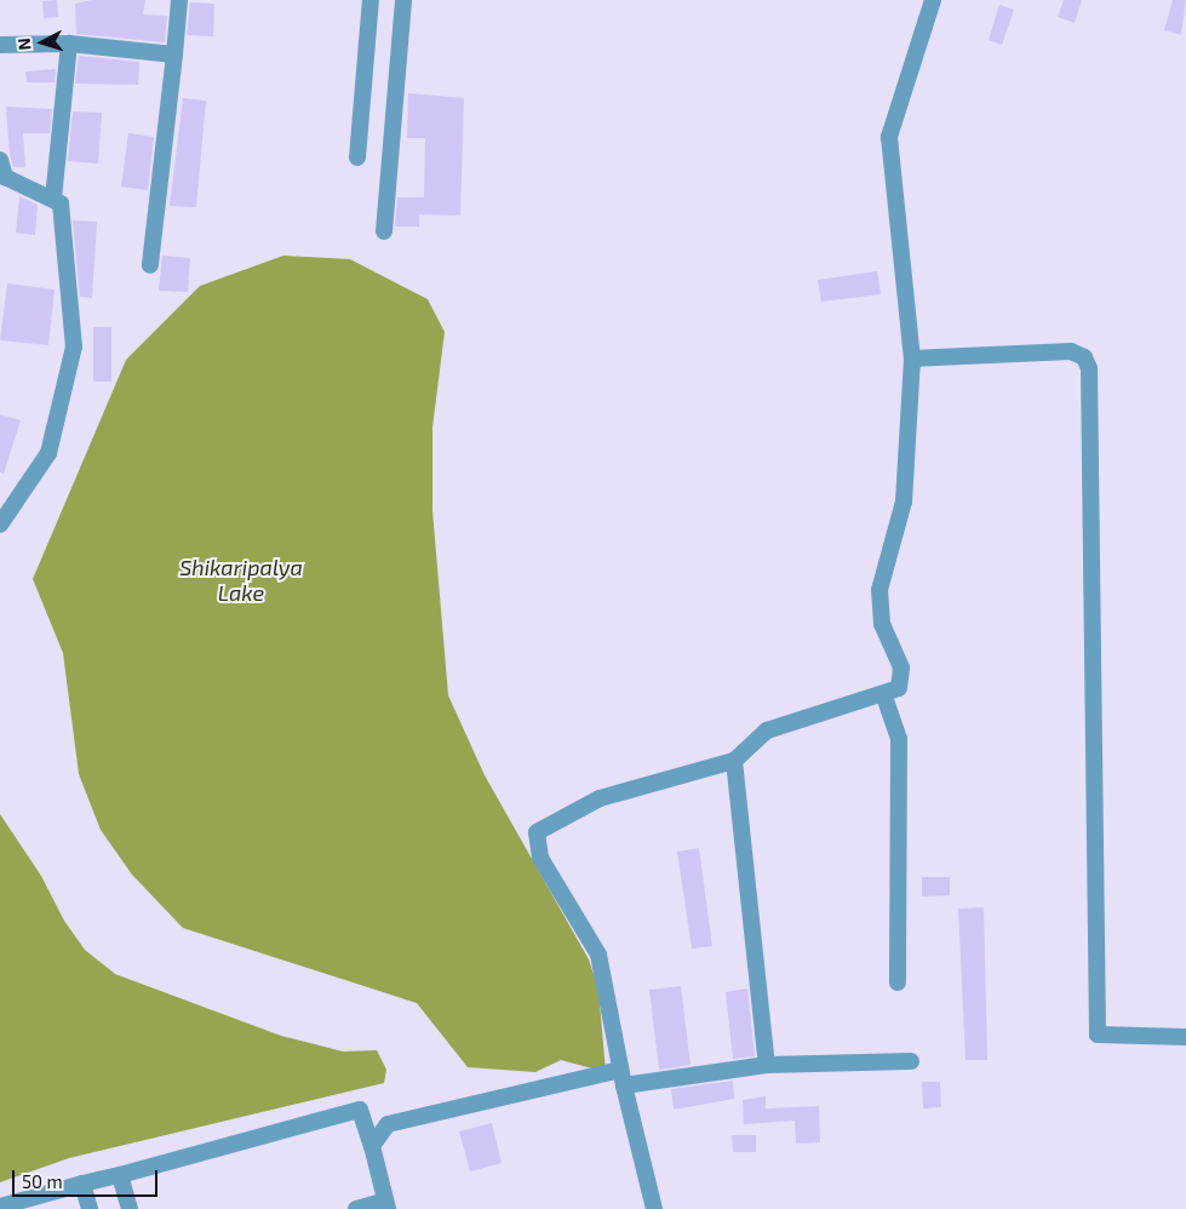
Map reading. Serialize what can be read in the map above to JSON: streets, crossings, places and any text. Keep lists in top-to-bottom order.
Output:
{
  "water": ["Shikaripalya Lake"],
  "scale_bar": "50 m",
  "north": "left"
}
